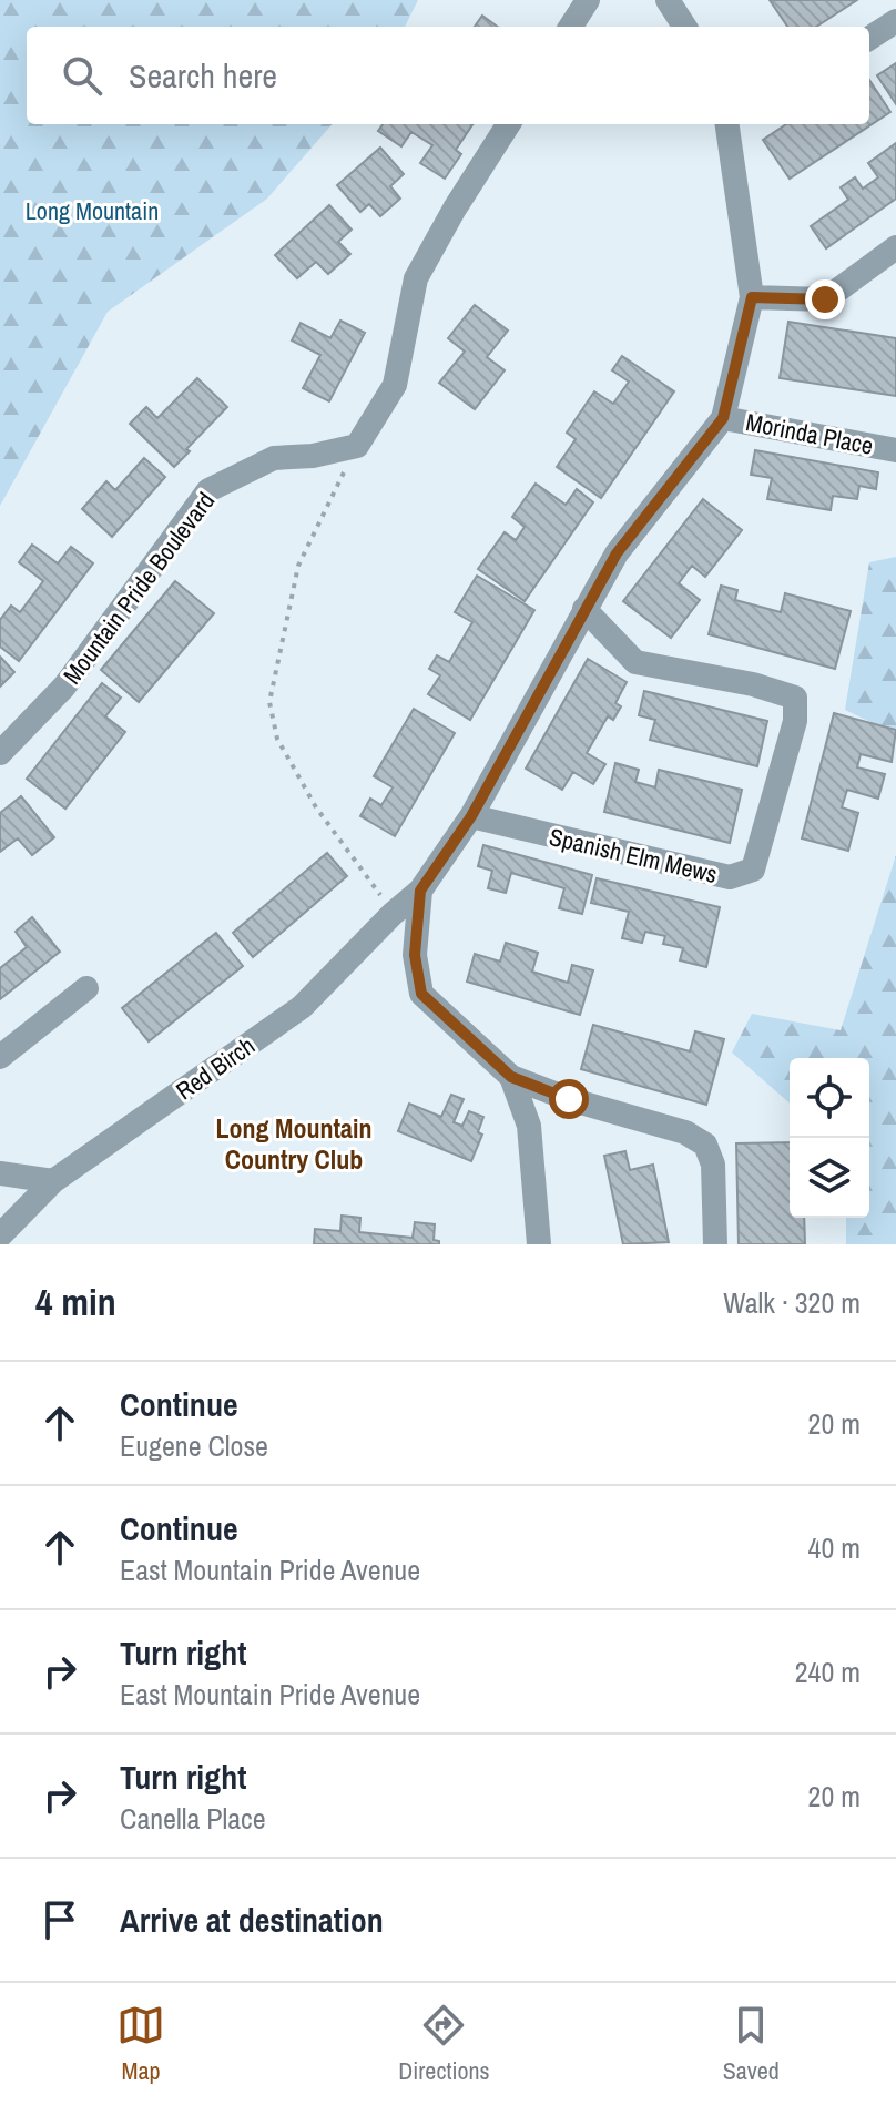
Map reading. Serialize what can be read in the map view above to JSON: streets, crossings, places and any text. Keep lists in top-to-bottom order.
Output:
{
  "streets": {
    "street": [
      "Morinda Place",
      "Mountain Pride Boulevard",
      "Spanish Elm Mews",
      "Red Birch"
    ]
  },
  "districts": ["Long Mountain Country Club"],
  "parks": ["Long Mountain"],
  "page": {
    "search": "Search here",
    "heading": ["4 min", "Walk · 320 m"],
    "list": [
      ["Continue", "Eugene Close", "20 m"],
      ["Continue", "East Mountain Pride Avenue", "40 m"],
      ["Turn right", "East Mountain Pride Avenue", "240 m"],
      ["Turn right", "Canella Place", "20 m"],
      "Arrive at destination"
    ],
    "nav": ["Map", "Directions", "Saved"]
  }
}
